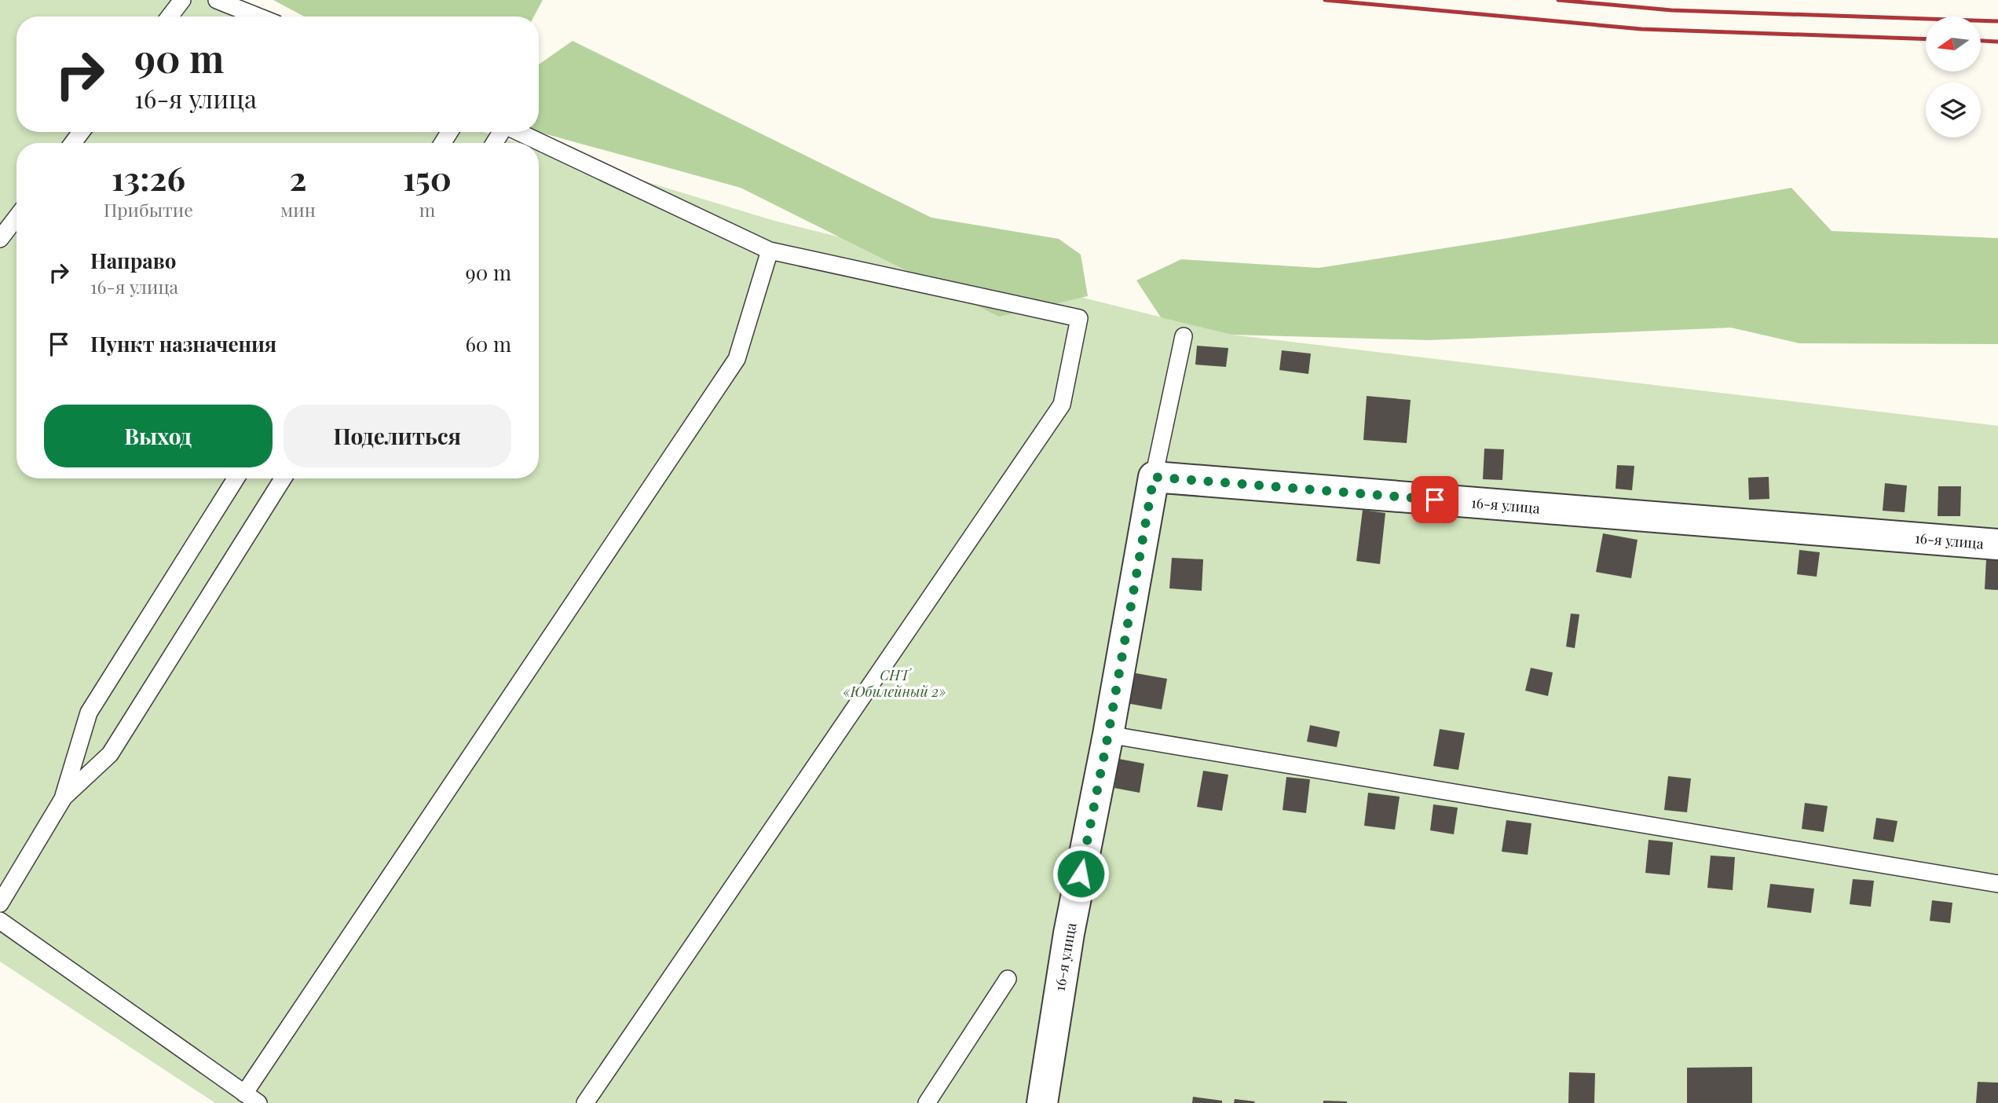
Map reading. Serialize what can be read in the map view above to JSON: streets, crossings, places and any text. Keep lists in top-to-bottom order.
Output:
{
  "streets": {
    "street": ["16-я улица"]
  },
  "parks": ["СНТ «Юбилейный 2»"],
  "north": "left",
  "page": {
    "turn": ["90 m", "16-я улица"],
    "eta": [
      "13:26",
      "Прибытие",
      "2",
      "мин",
      "150",
      "m"
    ],
    "list": [
      {
        "name": "Направо",
        "note": "16-я улица",
        "value": "90 m"
      },
      {
        "name": "Пункт назначения",
        "value": "60 m"
      }
    ],
    "buttons": ["Выход", "Поделиться"]
  }
}
